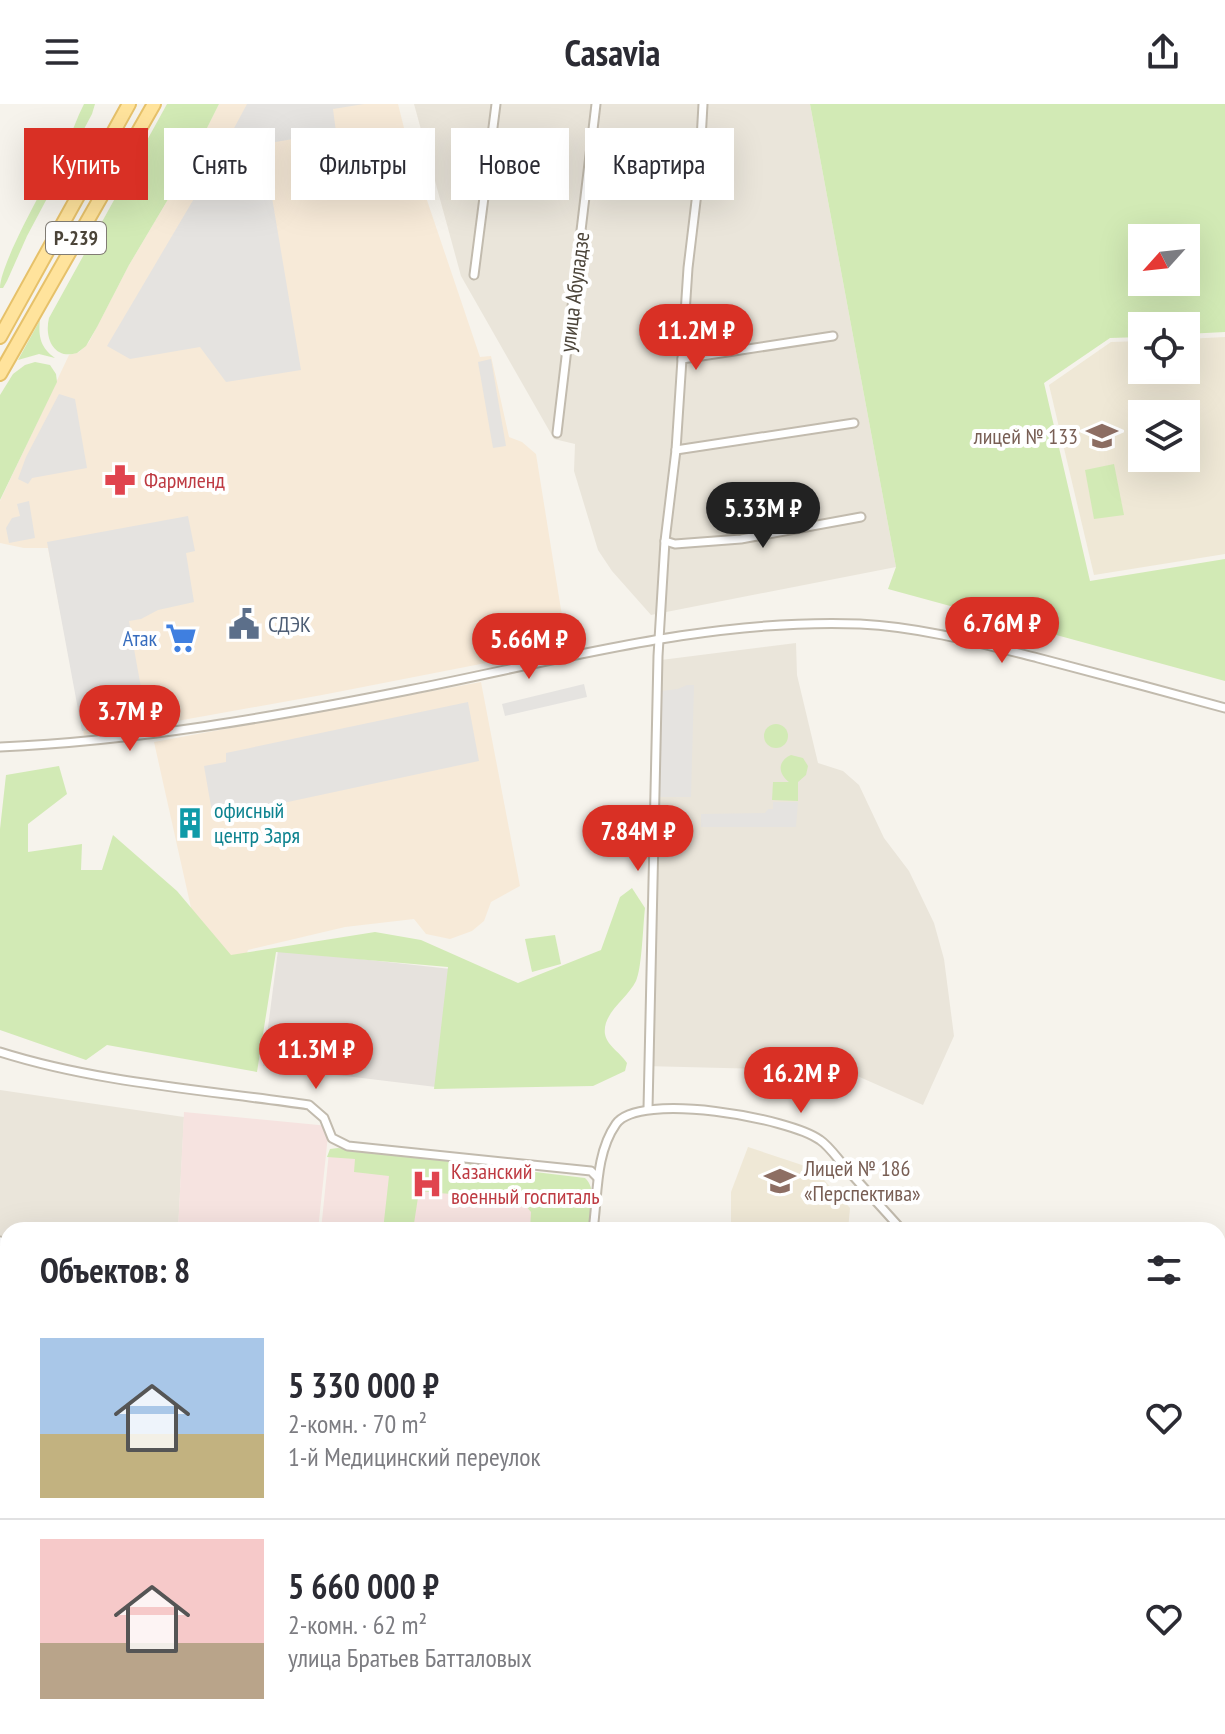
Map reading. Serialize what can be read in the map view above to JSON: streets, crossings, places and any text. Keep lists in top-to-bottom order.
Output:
{
  "streets": {
    "main road": ["Р-239"],
    "street": ["улица Абуладзе"]
  },
  "places": {
    "school or university": ["лицей № 133", "Лицей № 186 «Перспектива»"],
    "pharmacy": ["Фармленд"],
    "public building": ["СДЭК"],
    "supermarket": ["Атак"],
    "building": ["офисный центр Заря"],
    "hospital": ["Казанский военный госпиталь"]
  },
  "north": "bottom left",
  "page": {
    "header": "Casavia",
    "chip": [
      "Купить",
      "Снять",
      "Фильтры",
      "Новое",
      "Квартира"
    ],
    "price": [
      "11.2M ₽",
      "5.33M ₽",
      "6.76M ₽",
      "5.66M ₽",
      "3.7M ₽",
      "7.84M ₽",
      "11.3M ₽",
      "16.2M ₽"
    ],
    "heading": "Объектов: 8",
    "list": [
      {
        "name": "5 330 000 ₽",
        "note": "2-комн. · 70 m² · 1-й Медицинский переулок"
      },
      {
        "name": "5 660 000 ₽",
        "note": "2-комн. · 62 m² · улица Братьев Батталовых"
      }
    ]
  }
}
